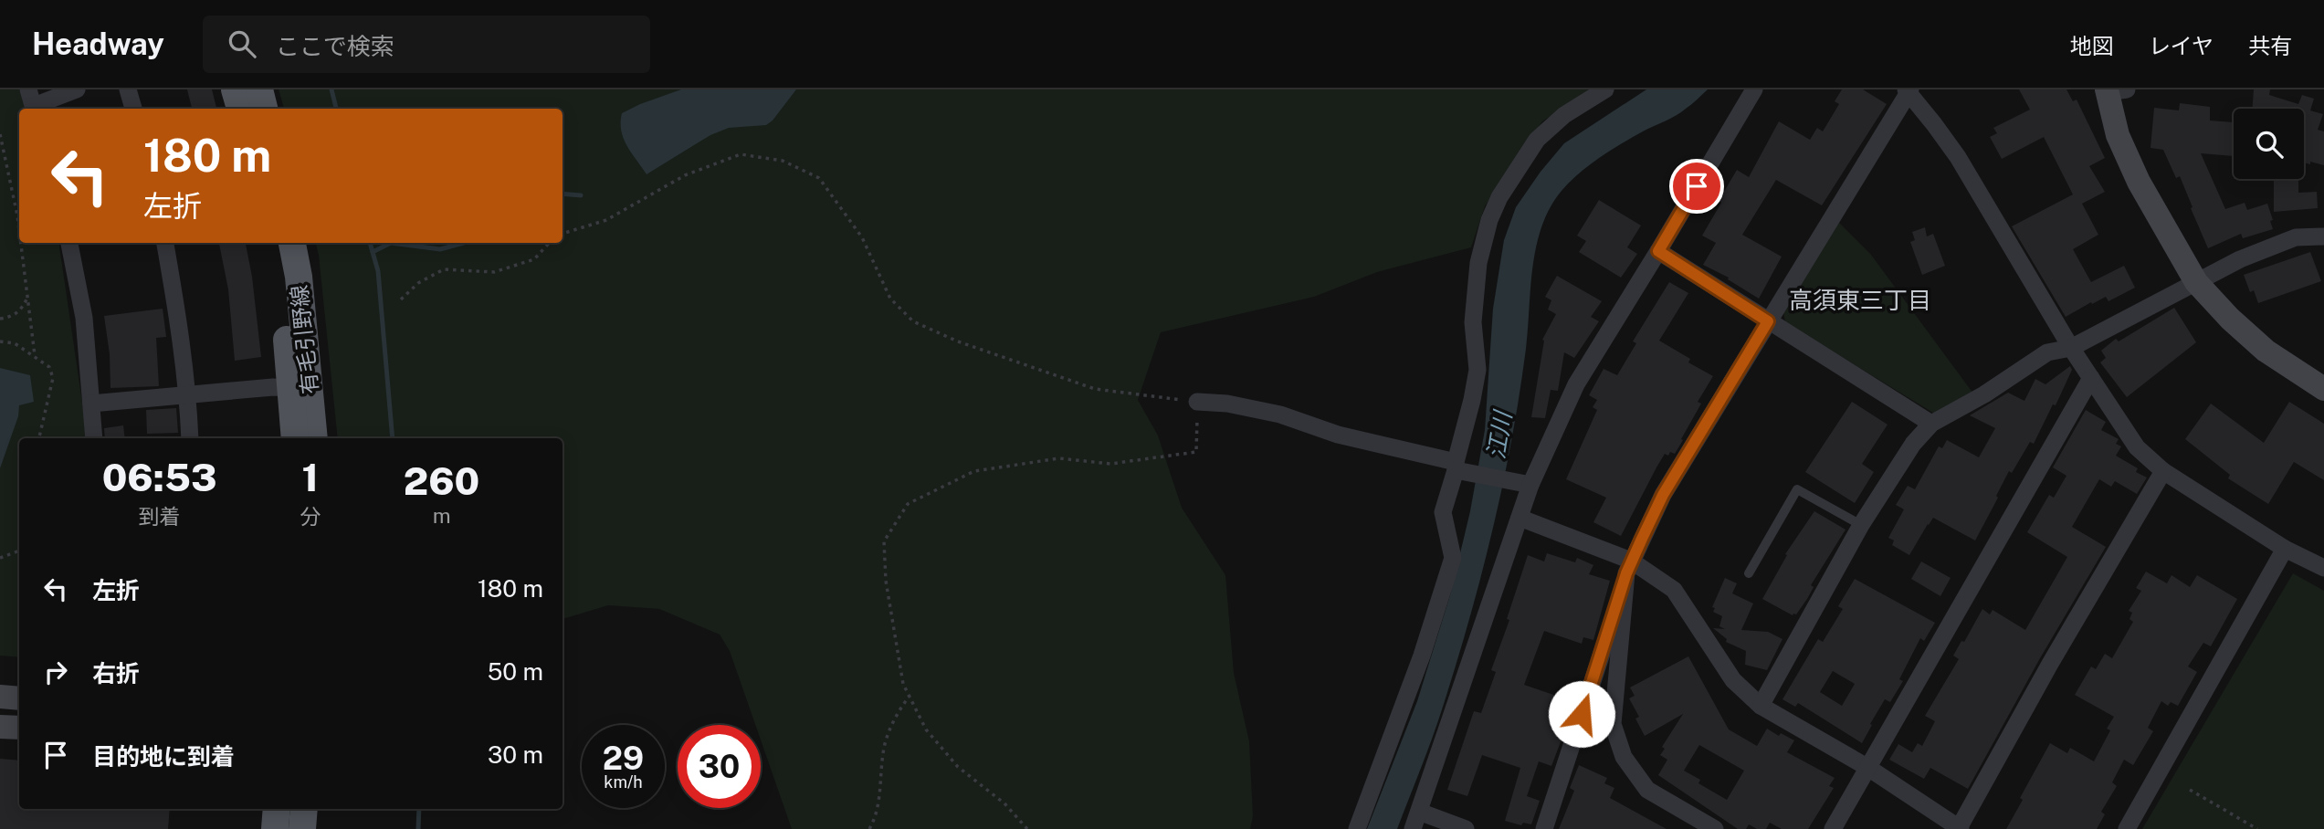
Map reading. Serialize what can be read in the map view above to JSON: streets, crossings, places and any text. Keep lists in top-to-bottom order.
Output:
{
  "streets": {
    "main road": ["有毛引野線"]
  },
  "districts": ["高須東三丁目"],
  "water": ["江川"],
  "page": {
    "header": "Headway",
    "search": "ここで検索",
    "nav": ["地図", "レイヤ", "共有"],
    "turn": ["180 m", "左折"],
    "eta": [
      "06:53",
      "到着",
      "1",
      "分",
      "260",
      "m"
    ],
    "list": [
      {
        "name": "左折",
        "value": "180 m"
      },
      {
        "name": "右折",
        "value": "50 m"
      },
      {
        "name": "目的地に到着",
        "value": "30 m"
      }
    ],
    "speed": "29 km/h",
    "limit": "30"
  }
}
